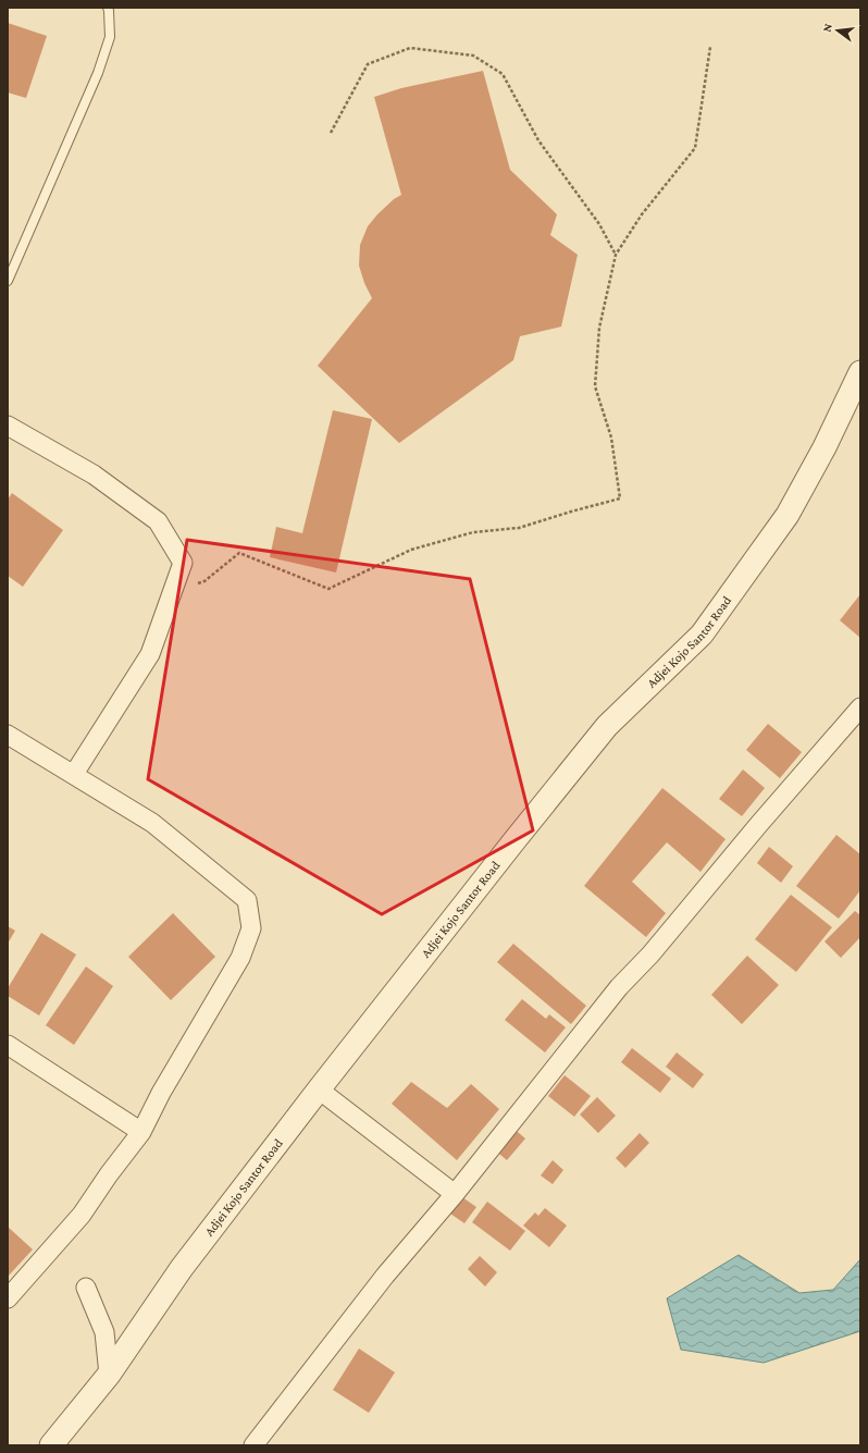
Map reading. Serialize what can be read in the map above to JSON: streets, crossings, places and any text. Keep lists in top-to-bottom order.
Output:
{
  "streets": {
    "street": ["Adjei Kojo Santor Road"]
  },
  "north": "left"
}
